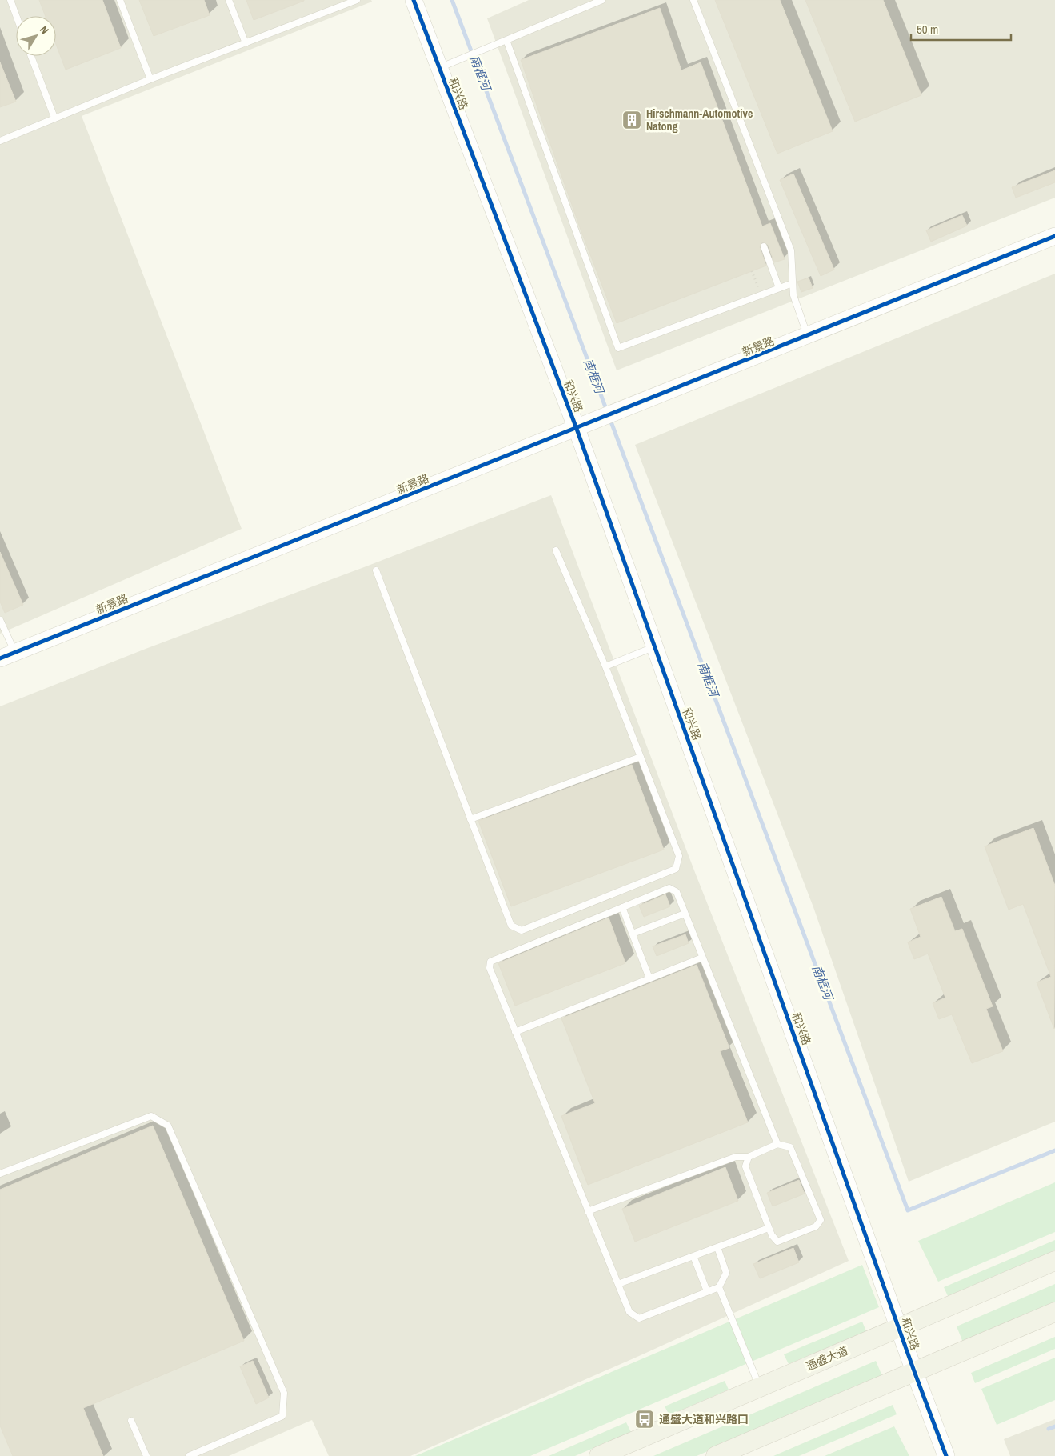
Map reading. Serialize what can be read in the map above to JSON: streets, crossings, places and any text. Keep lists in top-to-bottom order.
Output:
{
  "streets": {
    "main road": ["通盛大道"],
    "street": ["和兴路", "新景路"]
  },
  "crossings": [
    ["和兴路", "新景路"],
    ["和兴路", "通盛大道"]
  ],
  "water": ["南框河"],
  "places": {
    "building": ["Hirschmann-Automotive Natong"],
    "bus stop": ["通盛大道和兴路口"]
  },
  "scale_bar": "50 m",
  "north": "top right"
}
